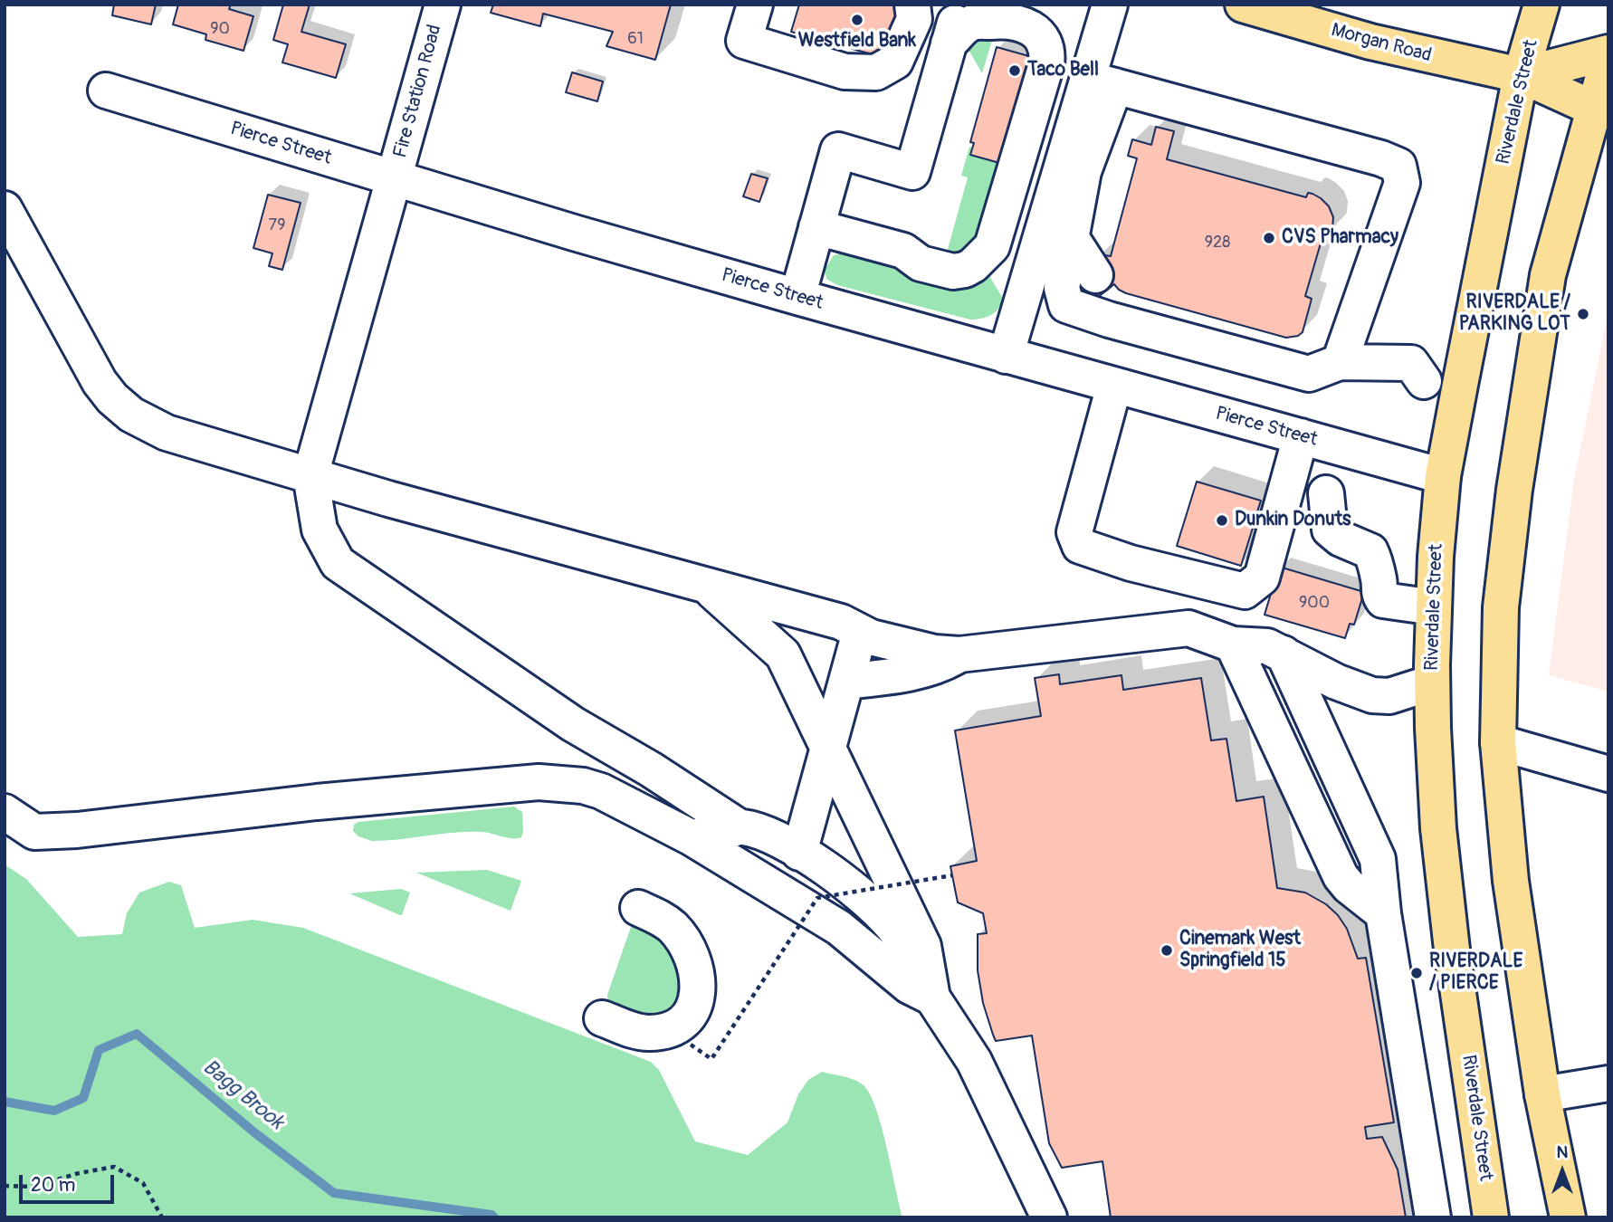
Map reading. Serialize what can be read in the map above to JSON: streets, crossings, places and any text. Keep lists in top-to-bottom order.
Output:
{
  "streets": {
    "main road": ["Morgan Road", "Riverdale Street"],
    "street": ["Fire Station Road", "Pierce Street"]
  },
  "crossings": [
    ["Morgan Road", "Riverdale Street"],
    ["Fire Station Road", "Pierce Street"],
    ["Riverdale Street", "Pierce Street"]
  ],
  "water": ["Bagg Brook"],
  "places": [
    "Westfield Bank",
    "Taco Bell",
    "CVS Pharmacy",
    "RIVERDALE / PARKING LOT",
    "Dunkin Donuts",
    "Cinemark West Springfield 15",
    "RIVERDALE / PIERCE"
  ],
  "house_numbers": [
    "90",
    "61",
    "79",
    "928",
    "900"
  ],
  "scale_bar": "20 m",
  "north": "top"
}
